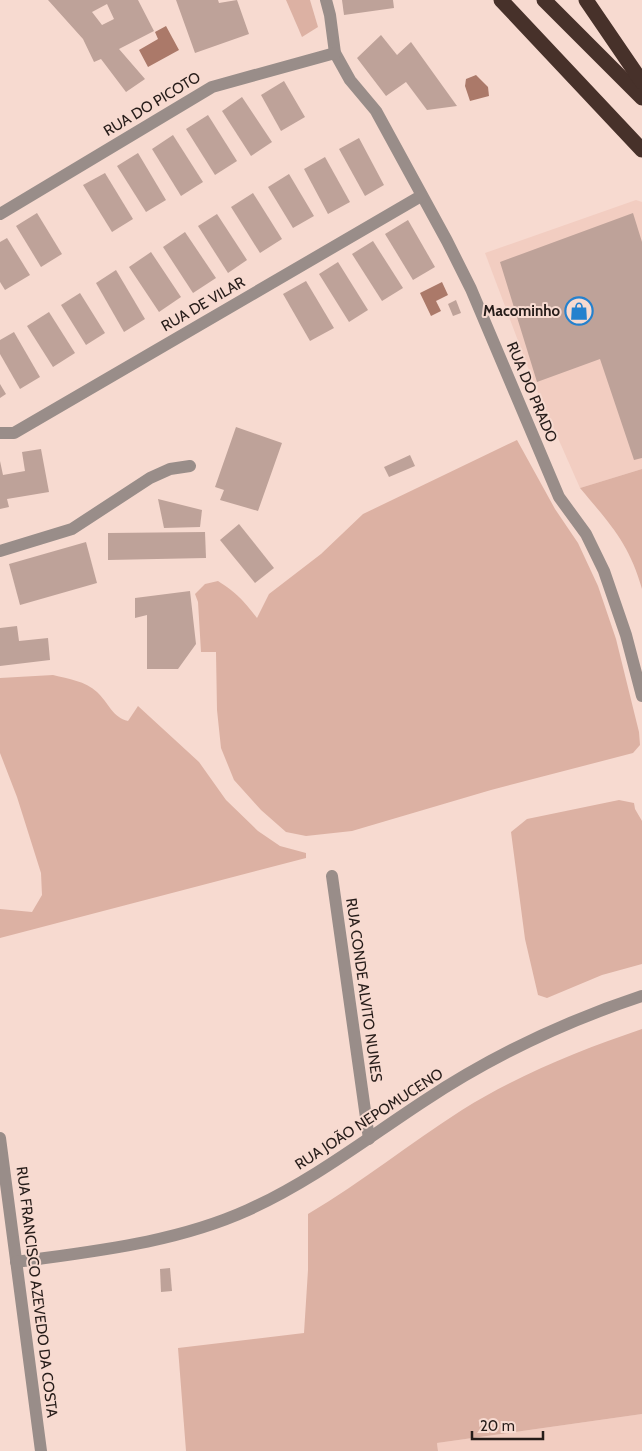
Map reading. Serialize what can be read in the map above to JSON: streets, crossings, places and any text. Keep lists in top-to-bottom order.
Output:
{
  "streets": {
    "street": [
      "RUA DO PICOTO",
      "RUA DE VILAR",
      "RUA DO PRADO",
      "RUA CONDE ALVITO NUNES",
      "RUA JOÃO NEPOMUCENO",
      "RUA FRANCISCO AZEVEDO DA COSTA"
    ]
  },
  "crossings": [
    ["RUA DO PICOTO", "RUA DO PRADO"],
    ["RUA DE VILAR", "RUA DO PRADO"],
    ["RUA CONDE ALVITO NUNES", "RUA JOÃO NEPOMUCENO"],
    ["RUA JOÃO NEPOMUCENO", "RUA FRANCISCO AZEVEDO DA COSTA"]
  ],
  "places": {
    "shop": ["Macominho"]
  },
  "scale_bar": "20 m"
}
